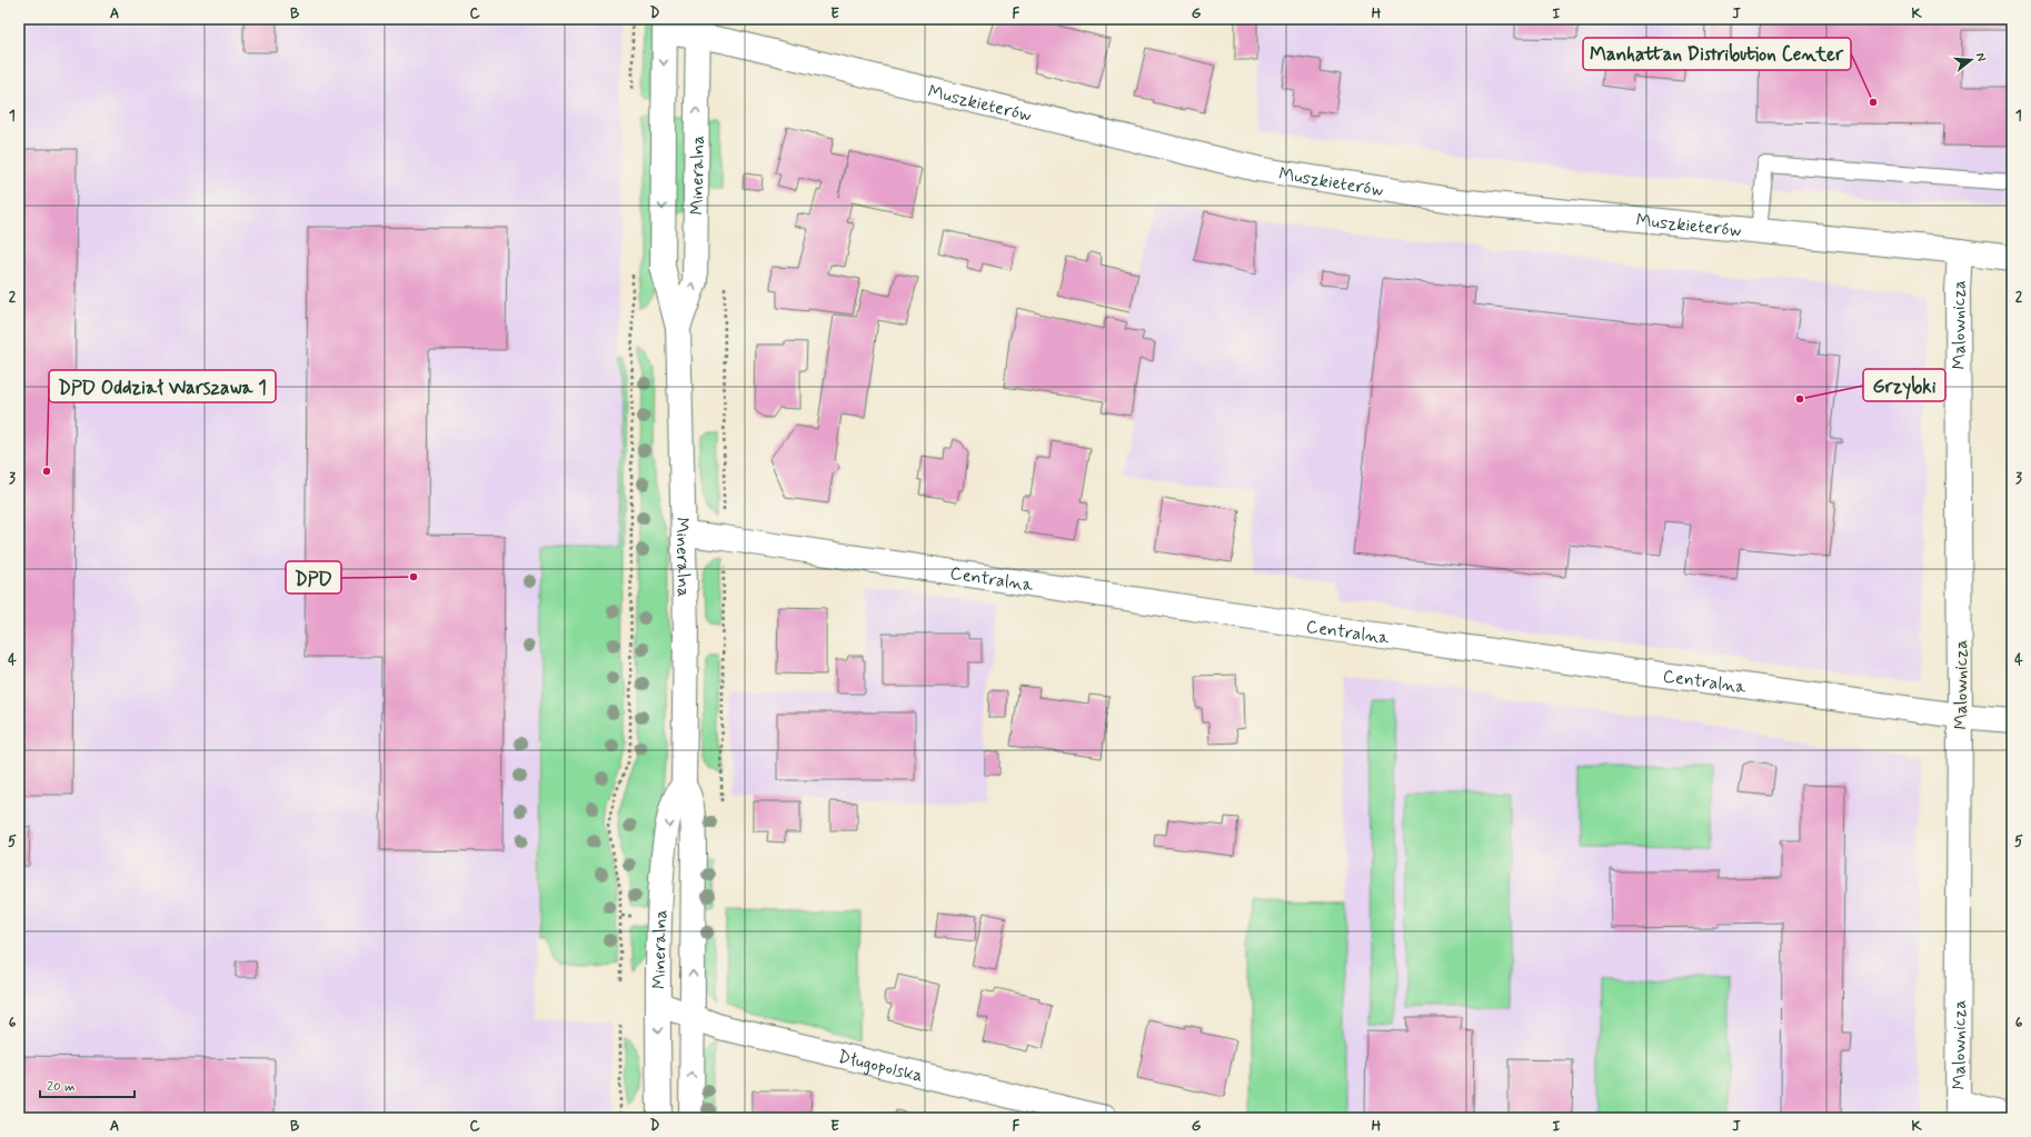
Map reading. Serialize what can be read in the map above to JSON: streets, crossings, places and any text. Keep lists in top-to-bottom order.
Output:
{
  "streets": {
    "street": [
      "Muszkieterów",
      "Mineralna",
      "Malownicza",
      "Centralna",
      "Długopolska"
    ]
  },
  "crossings": [
    ["Muszkieterów", "Mineralna"],
    ["Muszkieterów", "Malownicza"],
    ["Mineralna", "Centralna"],
    ["Mineralna", "Długopolska"],
    ["Malownicza", "Centralna"]
  ],
  "places": [
    "Manhattan Distribution Center",
    "Grzybki",
    "DPD Oddział Warszawa 1",
    "DPD"
  ],
  "scale_bar": "20 m",
  "north": "right",
  "grid": {
    "columns": [
      "A",
      "B",
      "C",
      "D",
      "E",
      "F",
      "G",
      "H",
      "I",
      "J",
      "K"
    ],
    "rows": [
      "1",
      "2",
      "3",
      "4",
      "5",
      "6"
    ]
  }
}
